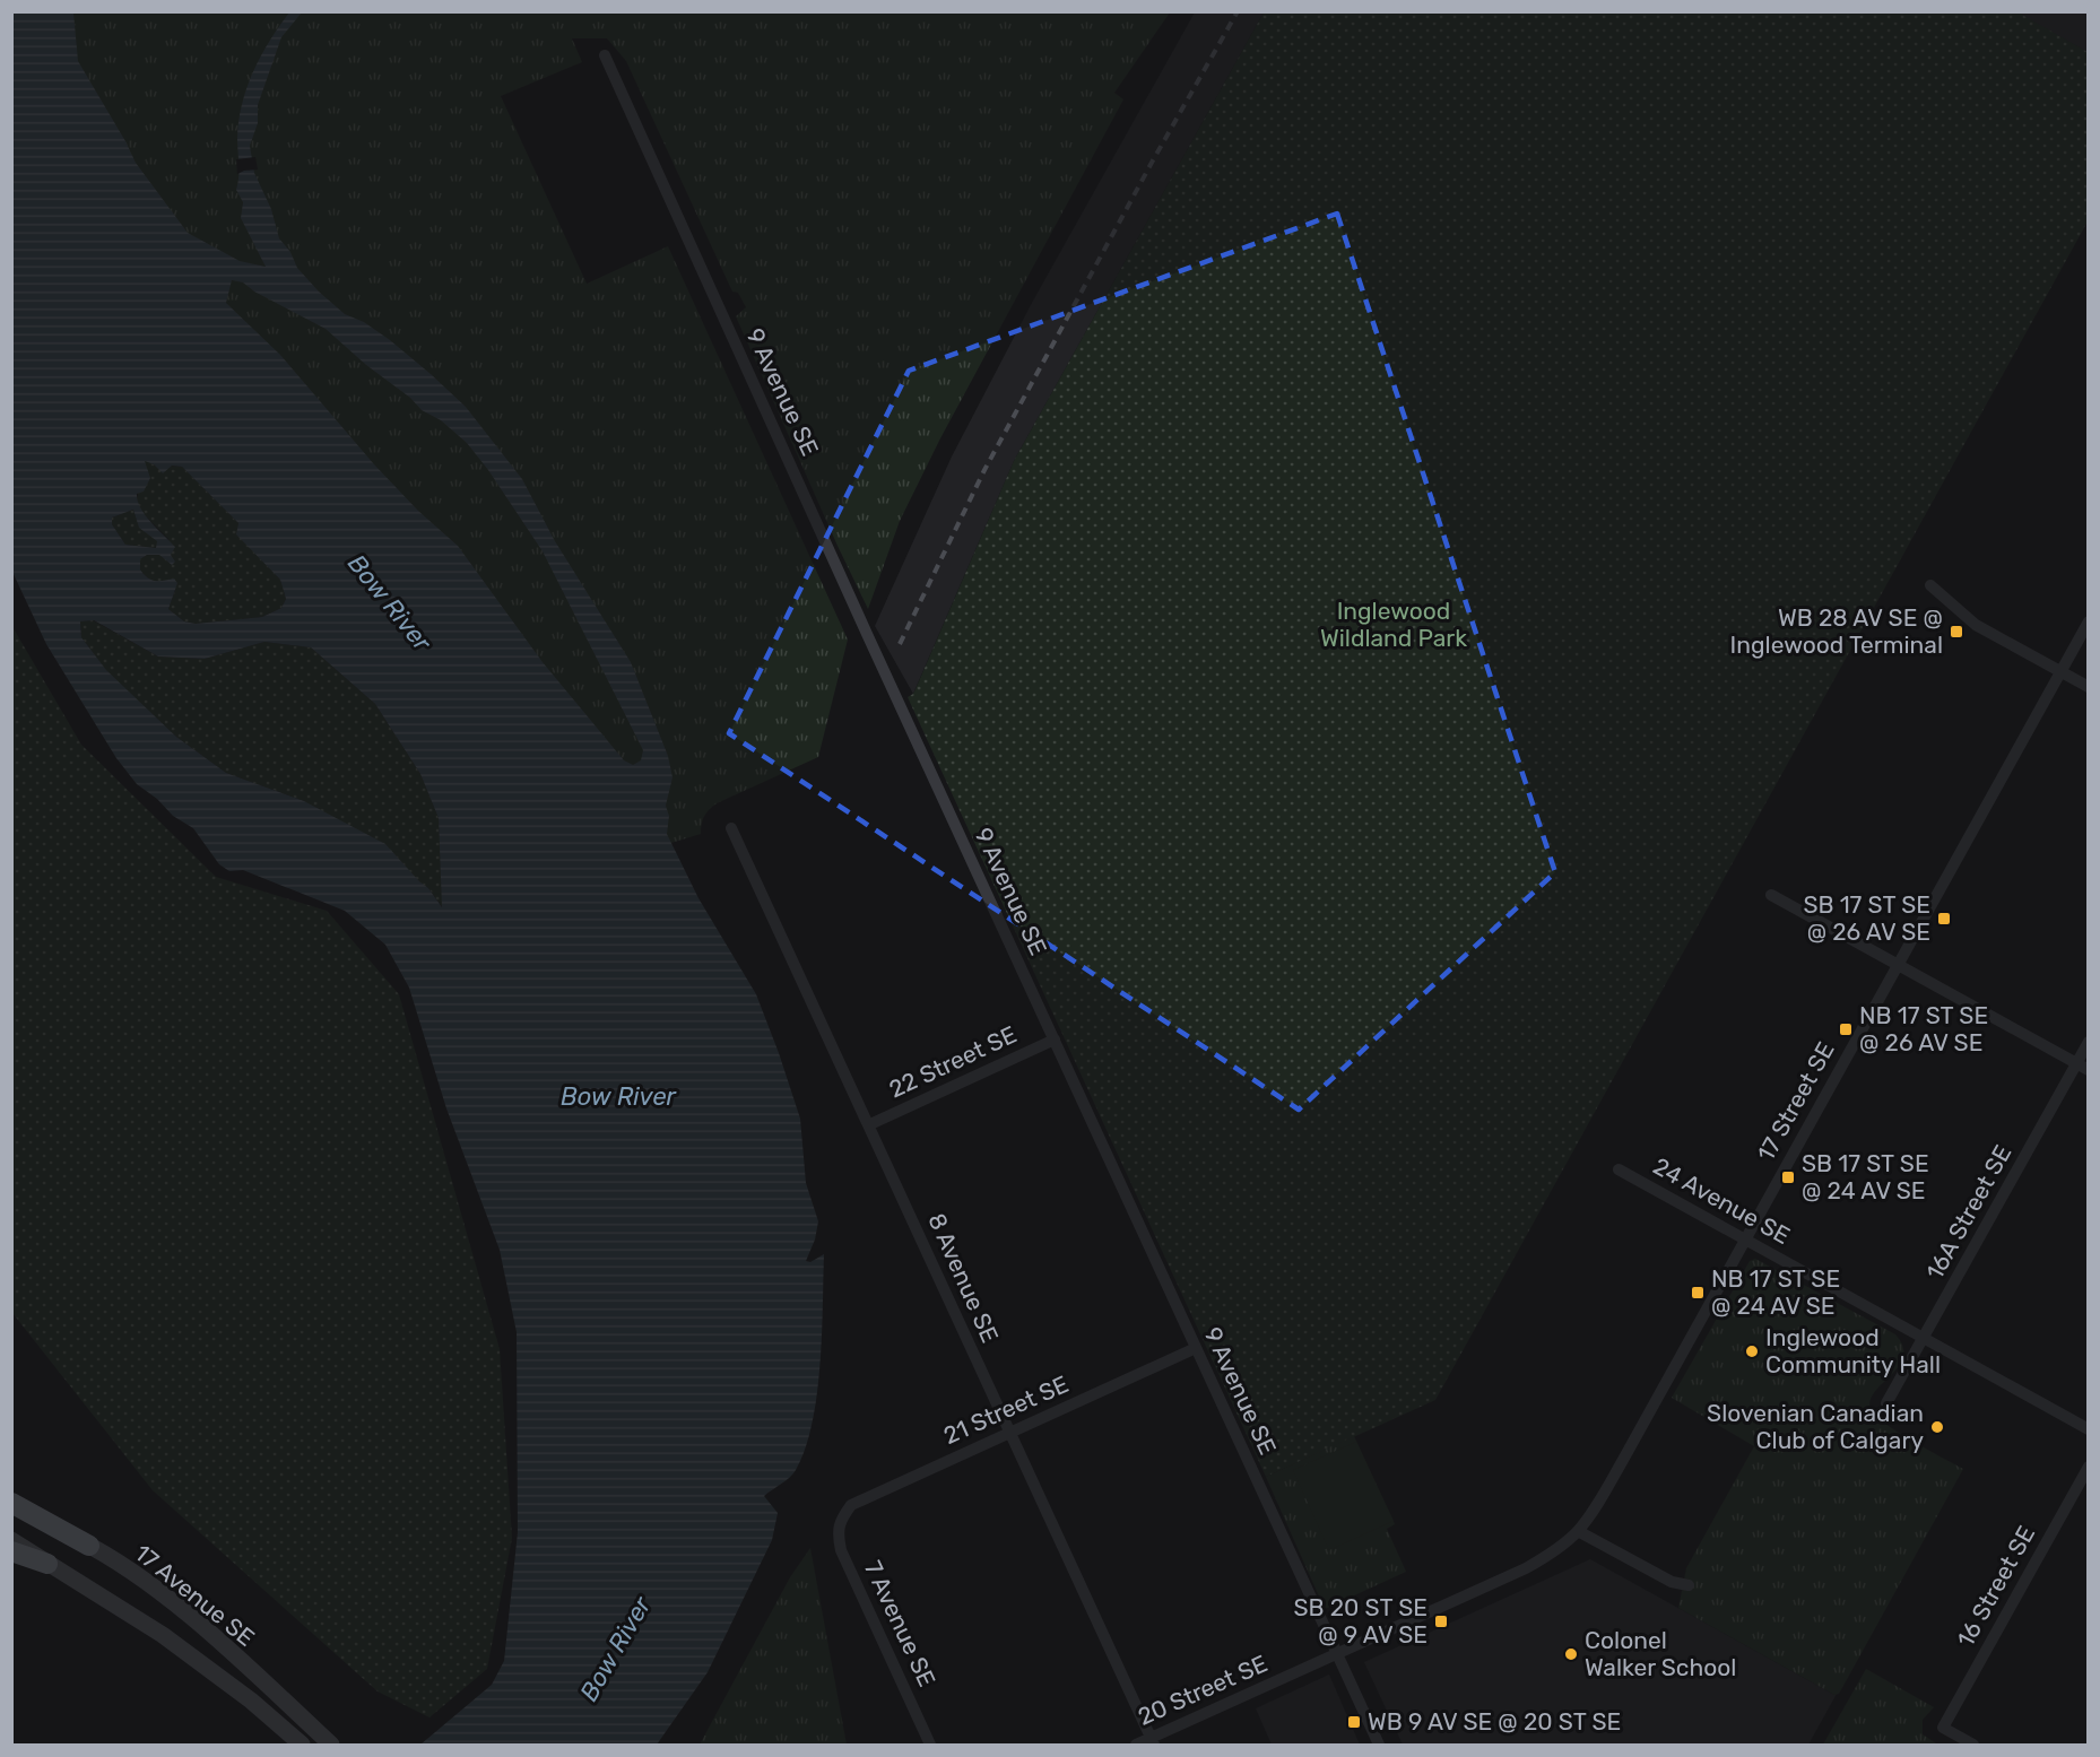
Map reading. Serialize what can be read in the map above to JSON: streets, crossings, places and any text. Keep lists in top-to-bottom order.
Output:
{
  "streets": {
    "main road": ["17 Avenue SE"],
    "street": [
      "9 Avenue SE",
      "22 Street SE",
      "17 Street SE",
      "24 Avenue SE",
      "16A Street SE",
      "8 Avenue SE",
      "21 Street SE",
      "16 Street SE",
      "7 Avenue SE",
      "20 Street SE"
    ]
  },
  "crossings": [
    ["9 Avenue SE", "22 Street SE"],
    ["9 Avenue SE", "21 Street SE"],
    ["9 Avenue SE", "20 Street SE"],
    ["22 Street SE", "8 Avenue SE"],
    ["17 Street SE", "24 Avenue SE"],
    ["17 Street SE", "20 Street SE"],
    ["24 Avenue SE", "16A Street SE"],
    ["8 Avenue SE", "21 Street SE"],
    ["8 Avenue SE", "20 Street SE"],
    ["21 Street SE", "7 Avenue SE"]
  ],
  "water": ["Bow River"],
  "parks": ["Inglewood Wildland Park"],
  "places": {
    "transit": [
      "WB 28 AV SE @ Inglewood Terminal",
      "SB 17 ST SE @ 26 AV SE",
      "NB 17 ST SE @ 26 AV SE",
      "SB 17 ST SE @ 24 AV SE",
      "NB 17 ST SE @ 24 AV SE",
      "SB 20 ST SE @ 9 AV SE",
      "WB 9 AV SE @ 20 ST SE"
    ],
    "other": ["Inglewood Community Hall", "Slovenian Canadian Club of Calgary", "Colonel Walker School"]
  }
}
